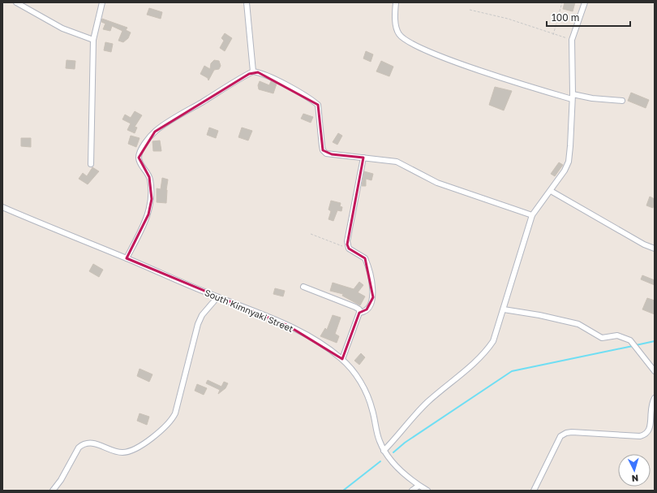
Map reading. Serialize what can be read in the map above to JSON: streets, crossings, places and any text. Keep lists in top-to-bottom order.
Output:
{
  "streets": {
    "street": ["South Kimnyaki Street"]
  },
  "scale_bar": "100 m",
  "north": "bottom"
}
